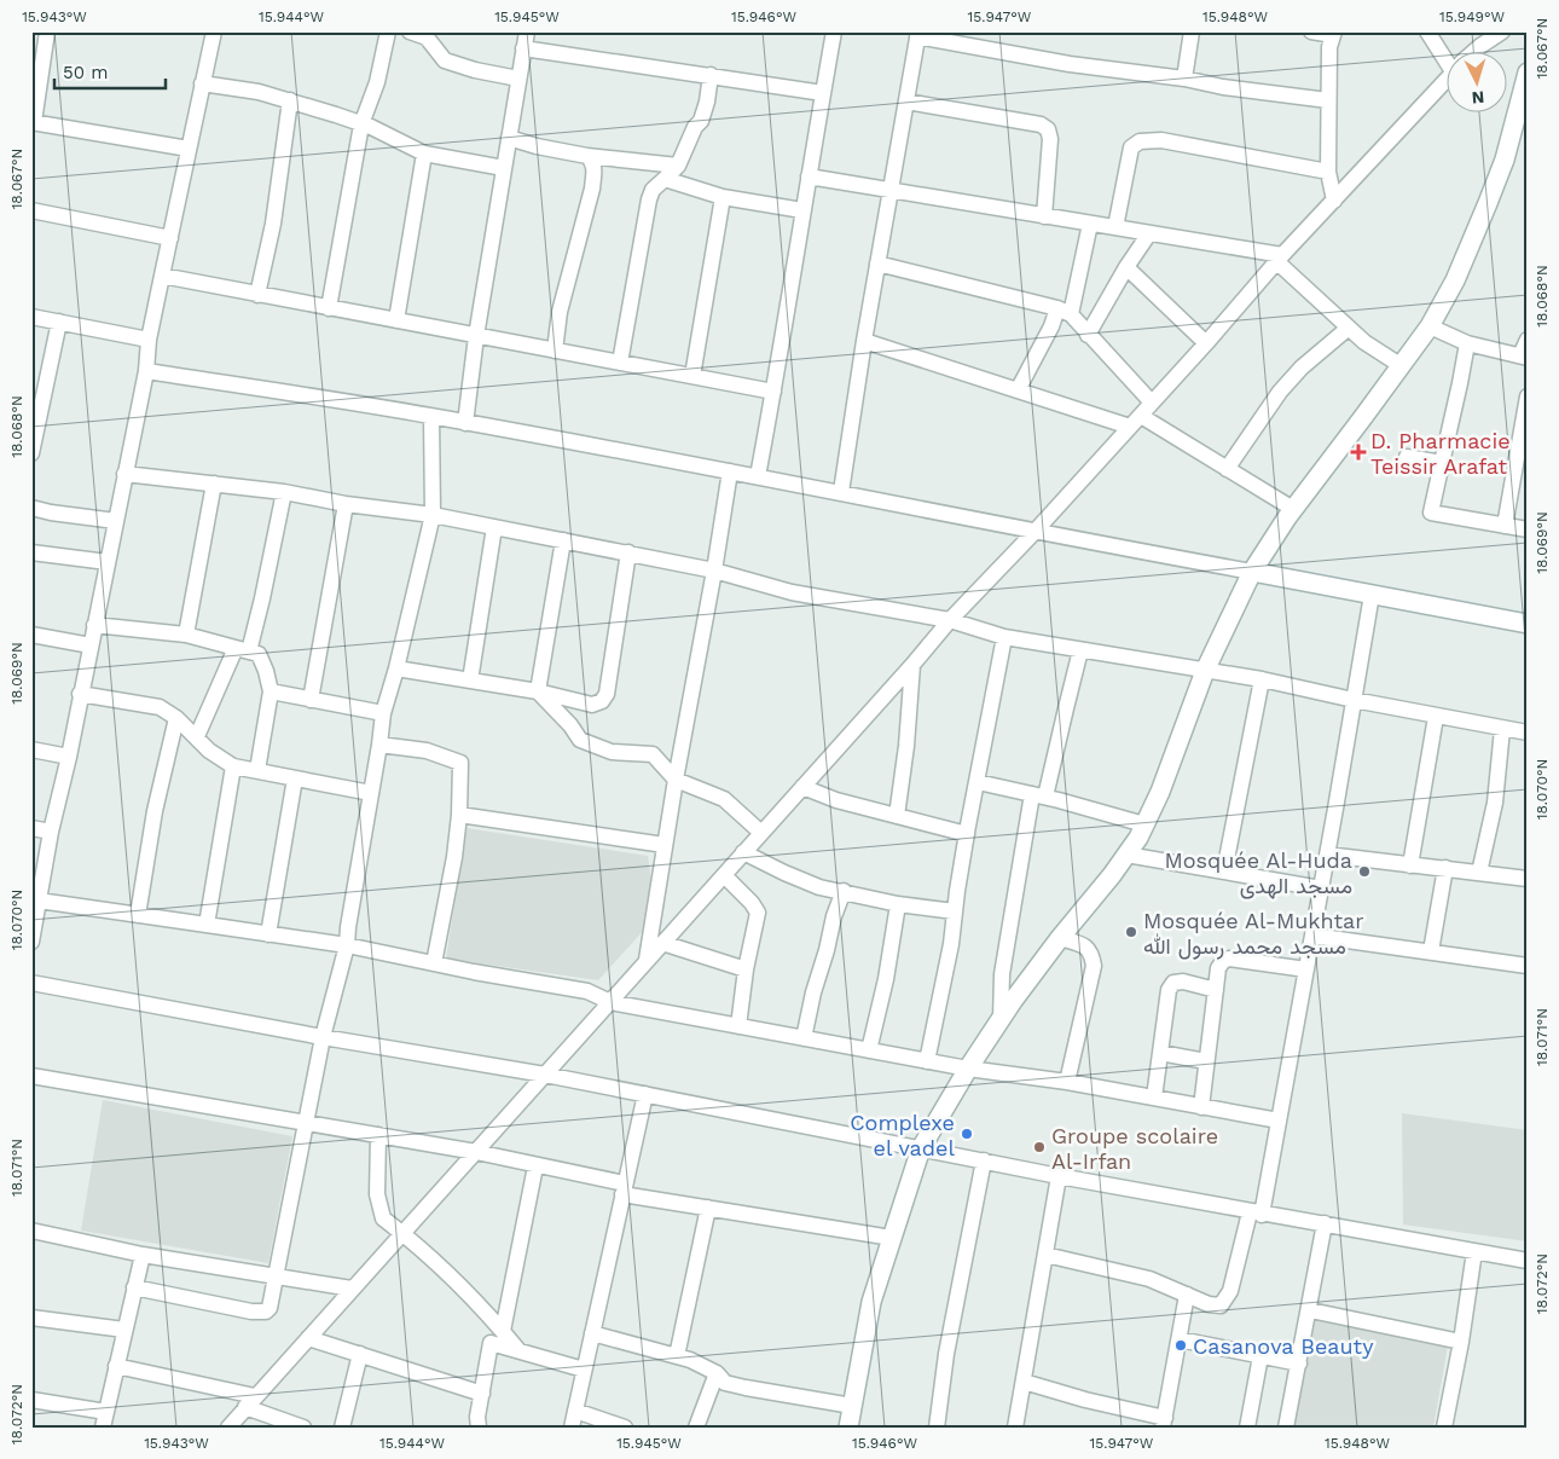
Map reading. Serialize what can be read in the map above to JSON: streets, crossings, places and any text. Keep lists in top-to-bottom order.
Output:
{
  "places": {
    "health": ["D. Pharmacie Teissir Arafat"],
    "other": [
      "Mosquée Al-Huda مسجد الهدى",
      "Mosquée Al-Mukhtar مسجد محمد رسول الله",
      "Complexe el vadel",
      "Groupe scolaire Al-Irfan",
      "Casanova Beauty"
    ]
  },
  "scale_bar": "50 m",
  "north": "bottom",
  "coordinates": [
    "15.943°W",
    "15.944°W",
    "15.945°W",
    "15.946°W",
    "15.947°W",
    "15.948°W",
    "15.949°W",
    "18.067°N",
    "18.068°N",
    "18.069°N",
    "18.070°N",
    "18.071°N",
    "18.072°N"
  ]
}
